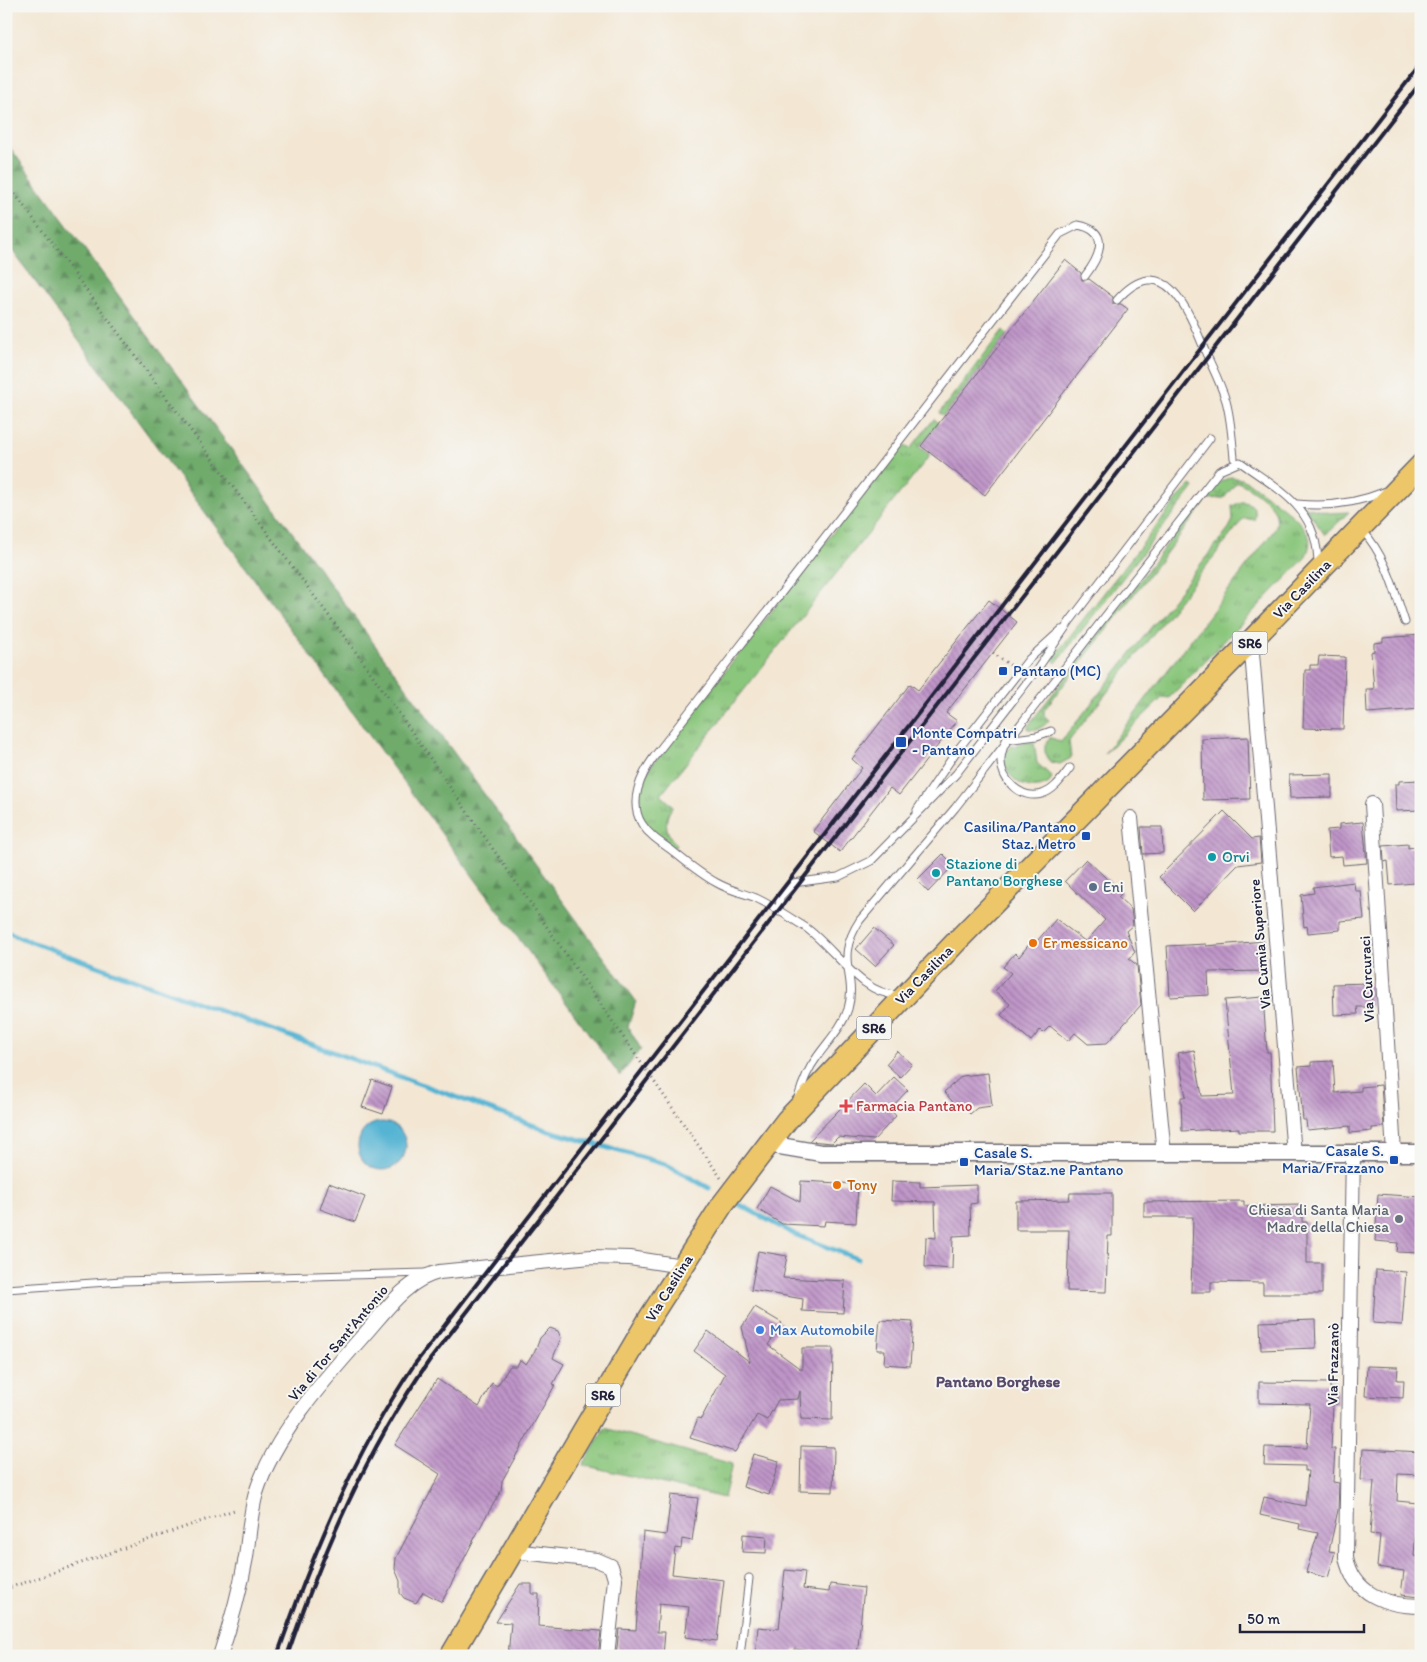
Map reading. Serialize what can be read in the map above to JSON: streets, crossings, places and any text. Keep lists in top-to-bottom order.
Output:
{
  "streets": {
    "main road": ["Via Casilina", "SR6"],
    "street": [
      "Via Cumia Superiore",
      "Via Curcuraci",
      "Via di Tor Sant'Antonio",
      "Via Frazzanò"
    ]
  },
  "crossings": [
    ["Via Casilina", "Via Cumia Superiore"],
    ["Via Casilina", "Via di Tor Sant'Antonio"]
  ],
  "districts": ["Pantano Borghese"],
  "places": {
    "transit": [
      "Pantano (MC)",
      "Monte Compatri - Pantano",
      "Casilina/Pantano Staz. Metro",
      "Casale S. Maria/Frazzano",
      "Casale S. Maria/Staz.ne Pantano"
    ],
    "other": [
      "Orvi",
      "Stazione di Pantano Borghese",
      "Eni",
      "Er messicano",
      "Tony",
      "Chiesa di Santa Maria Madre della Chiesa",
      "Max Automobile"
    ],
    "health": ["Farmacia Pantano"]
  },
  "scale_bar": "50 m"
}
